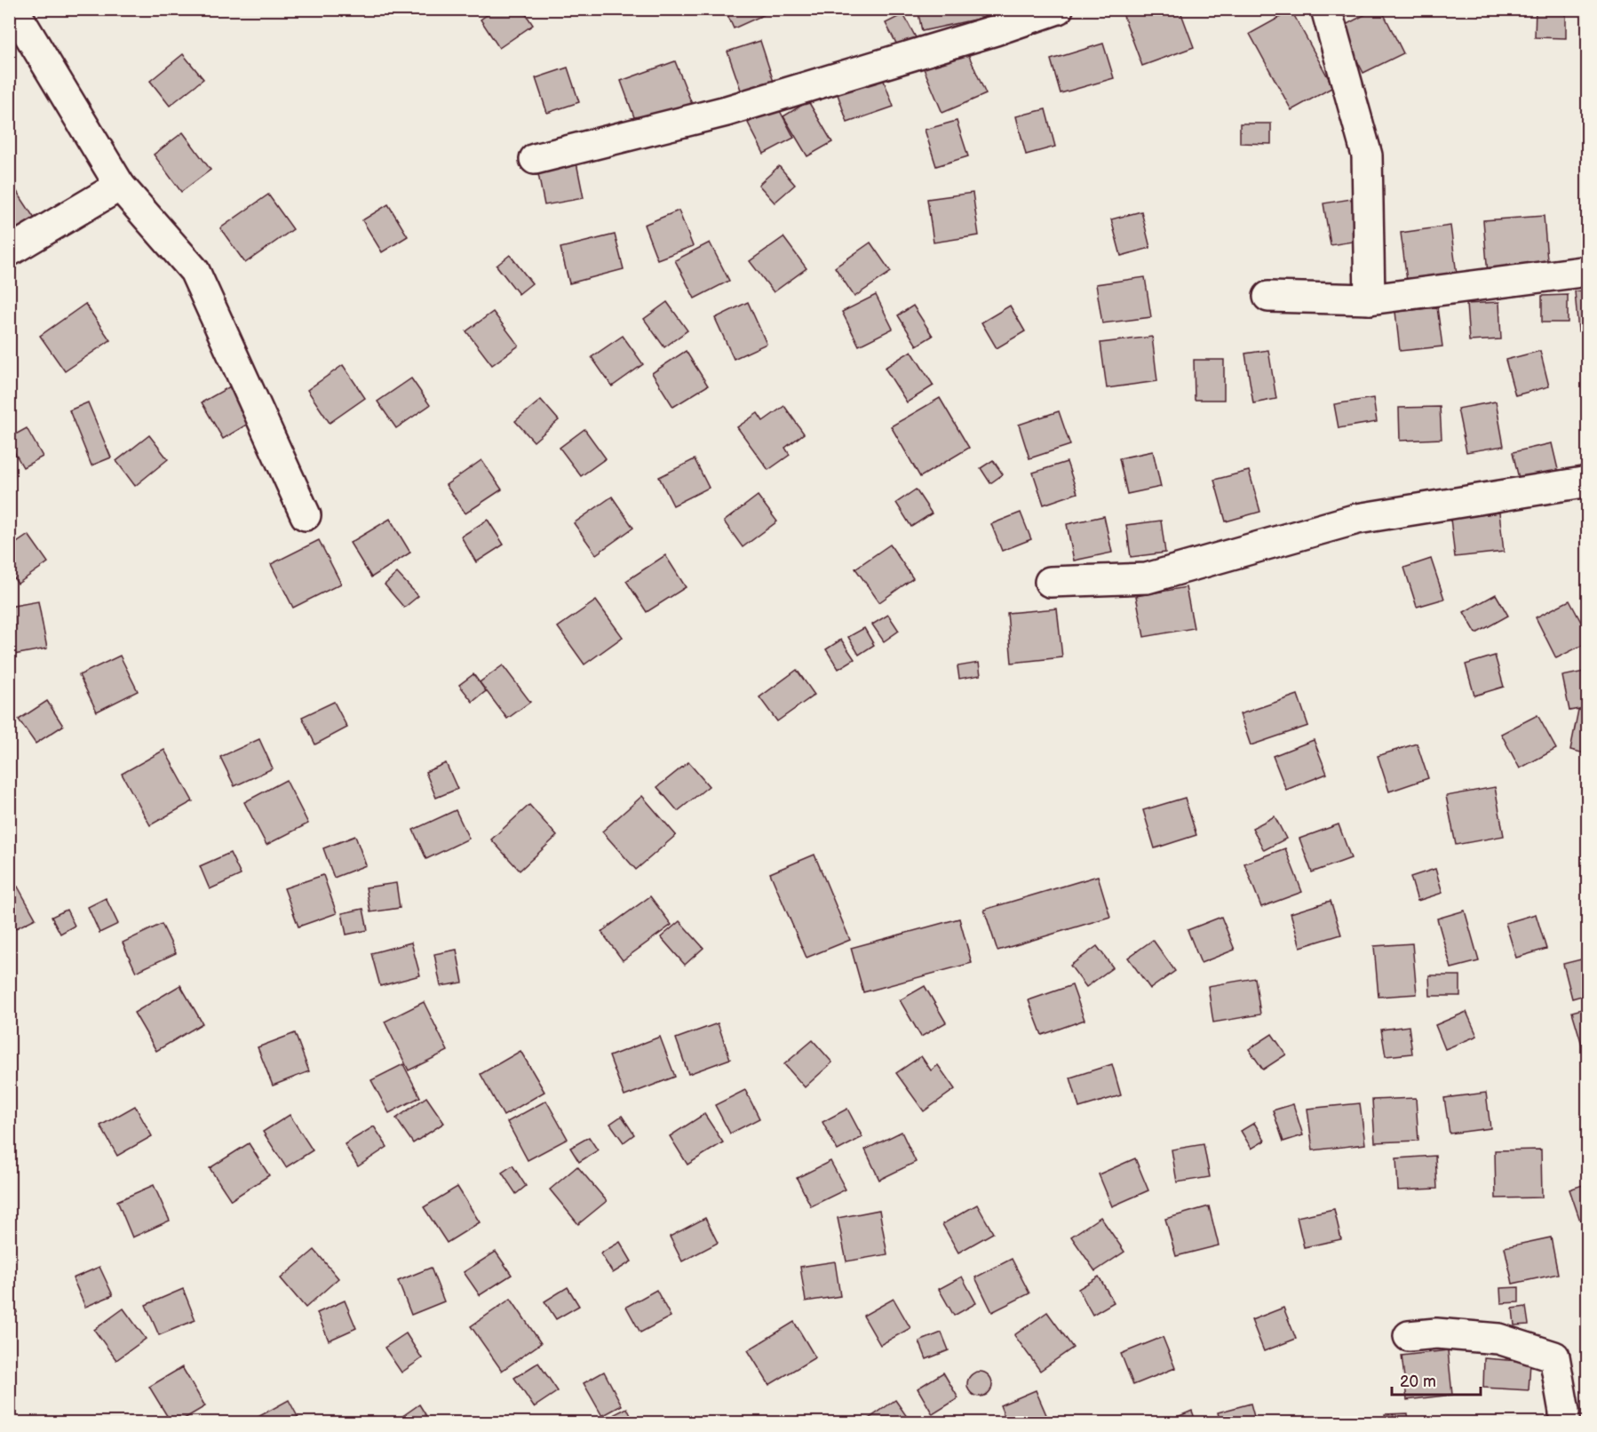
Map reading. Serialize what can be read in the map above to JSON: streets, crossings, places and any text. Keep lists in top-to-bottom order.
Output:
{
  "scale_bar": "20 m"
}
